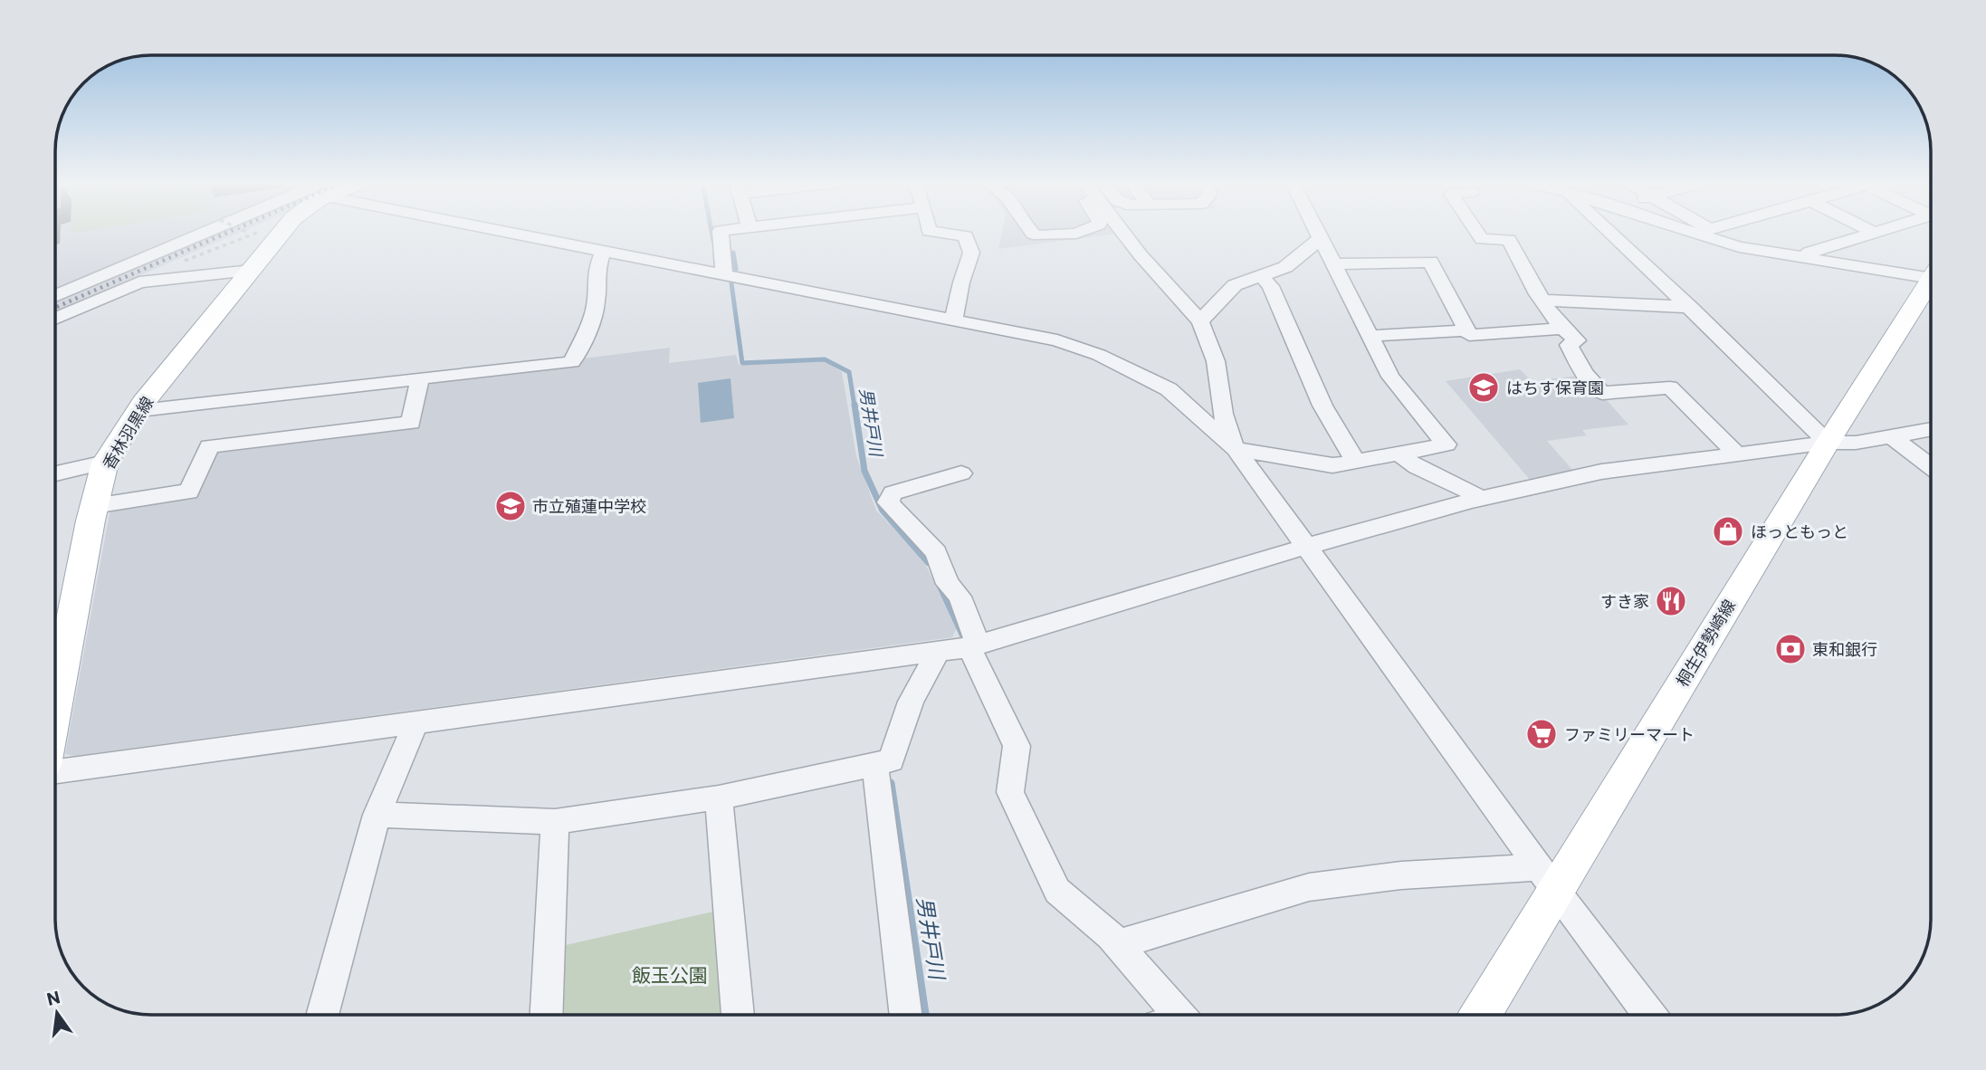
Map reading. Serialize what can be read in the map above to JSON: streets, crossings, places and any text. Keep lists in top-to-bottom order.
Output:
{
  "streets": {
    "main road": ["香林羽黒線", "桐生伊勢崎線"]
  },
  "water": ["男井戸川"],
  "parks": ["飯玉公園"],
  "places": {
    "school or university": ["はちす保育園", "市立殖蓮中学校"],
    "shop": ["ほっともっと"],
    "restaurant": ["すき家"],
    "bank": ["東和銀行"],
    "supermarket": ["ファミリーマート"]
  },
  "north": "top"
}
